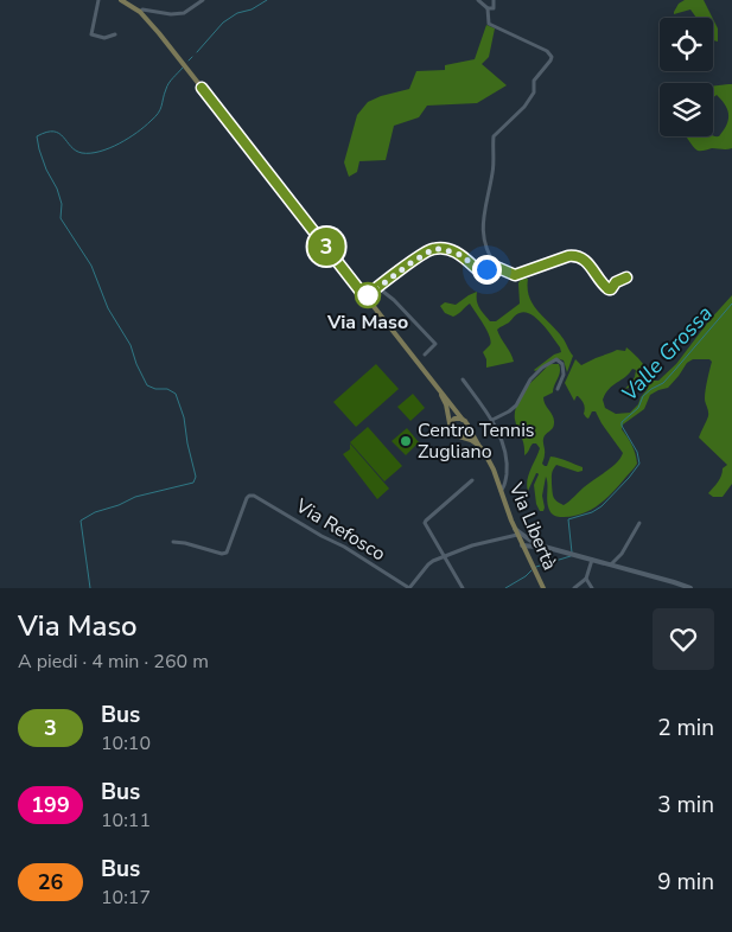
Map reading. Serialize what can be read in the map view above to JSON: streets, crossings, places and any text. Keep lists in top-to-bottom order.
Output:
{
  "streets": {
    "main road": ["Via Libertà"],
    "street": ["Via Refosco"]
  },
  "crossings": [
    ["Via Libertà", "Via Refosco"]
  ],
  "water": ["Valle Grossa"],
  "places": ["Via Maso", "Centro Tennis Zugliano"],
  "lines": ["bus line 3"],
  "page": {
    "on_map": "3",
    "heading": ["Via Maso", "A piedi · 4 min · 260 m"],
    "list": [
      {
        "mark": "3",
        "name": "Bus",
        "note": "10:10",
        "value": "2 min"
      },
      {
        "mark": "199",
        "name": "Bus",
        "note": "10:11",
        "value": "3 min"
      },
      {
        "mark": "26",
        "name": "Bus",
        "note": "10:17",
        "value": "9 min"
      }
    ]
  }
}
